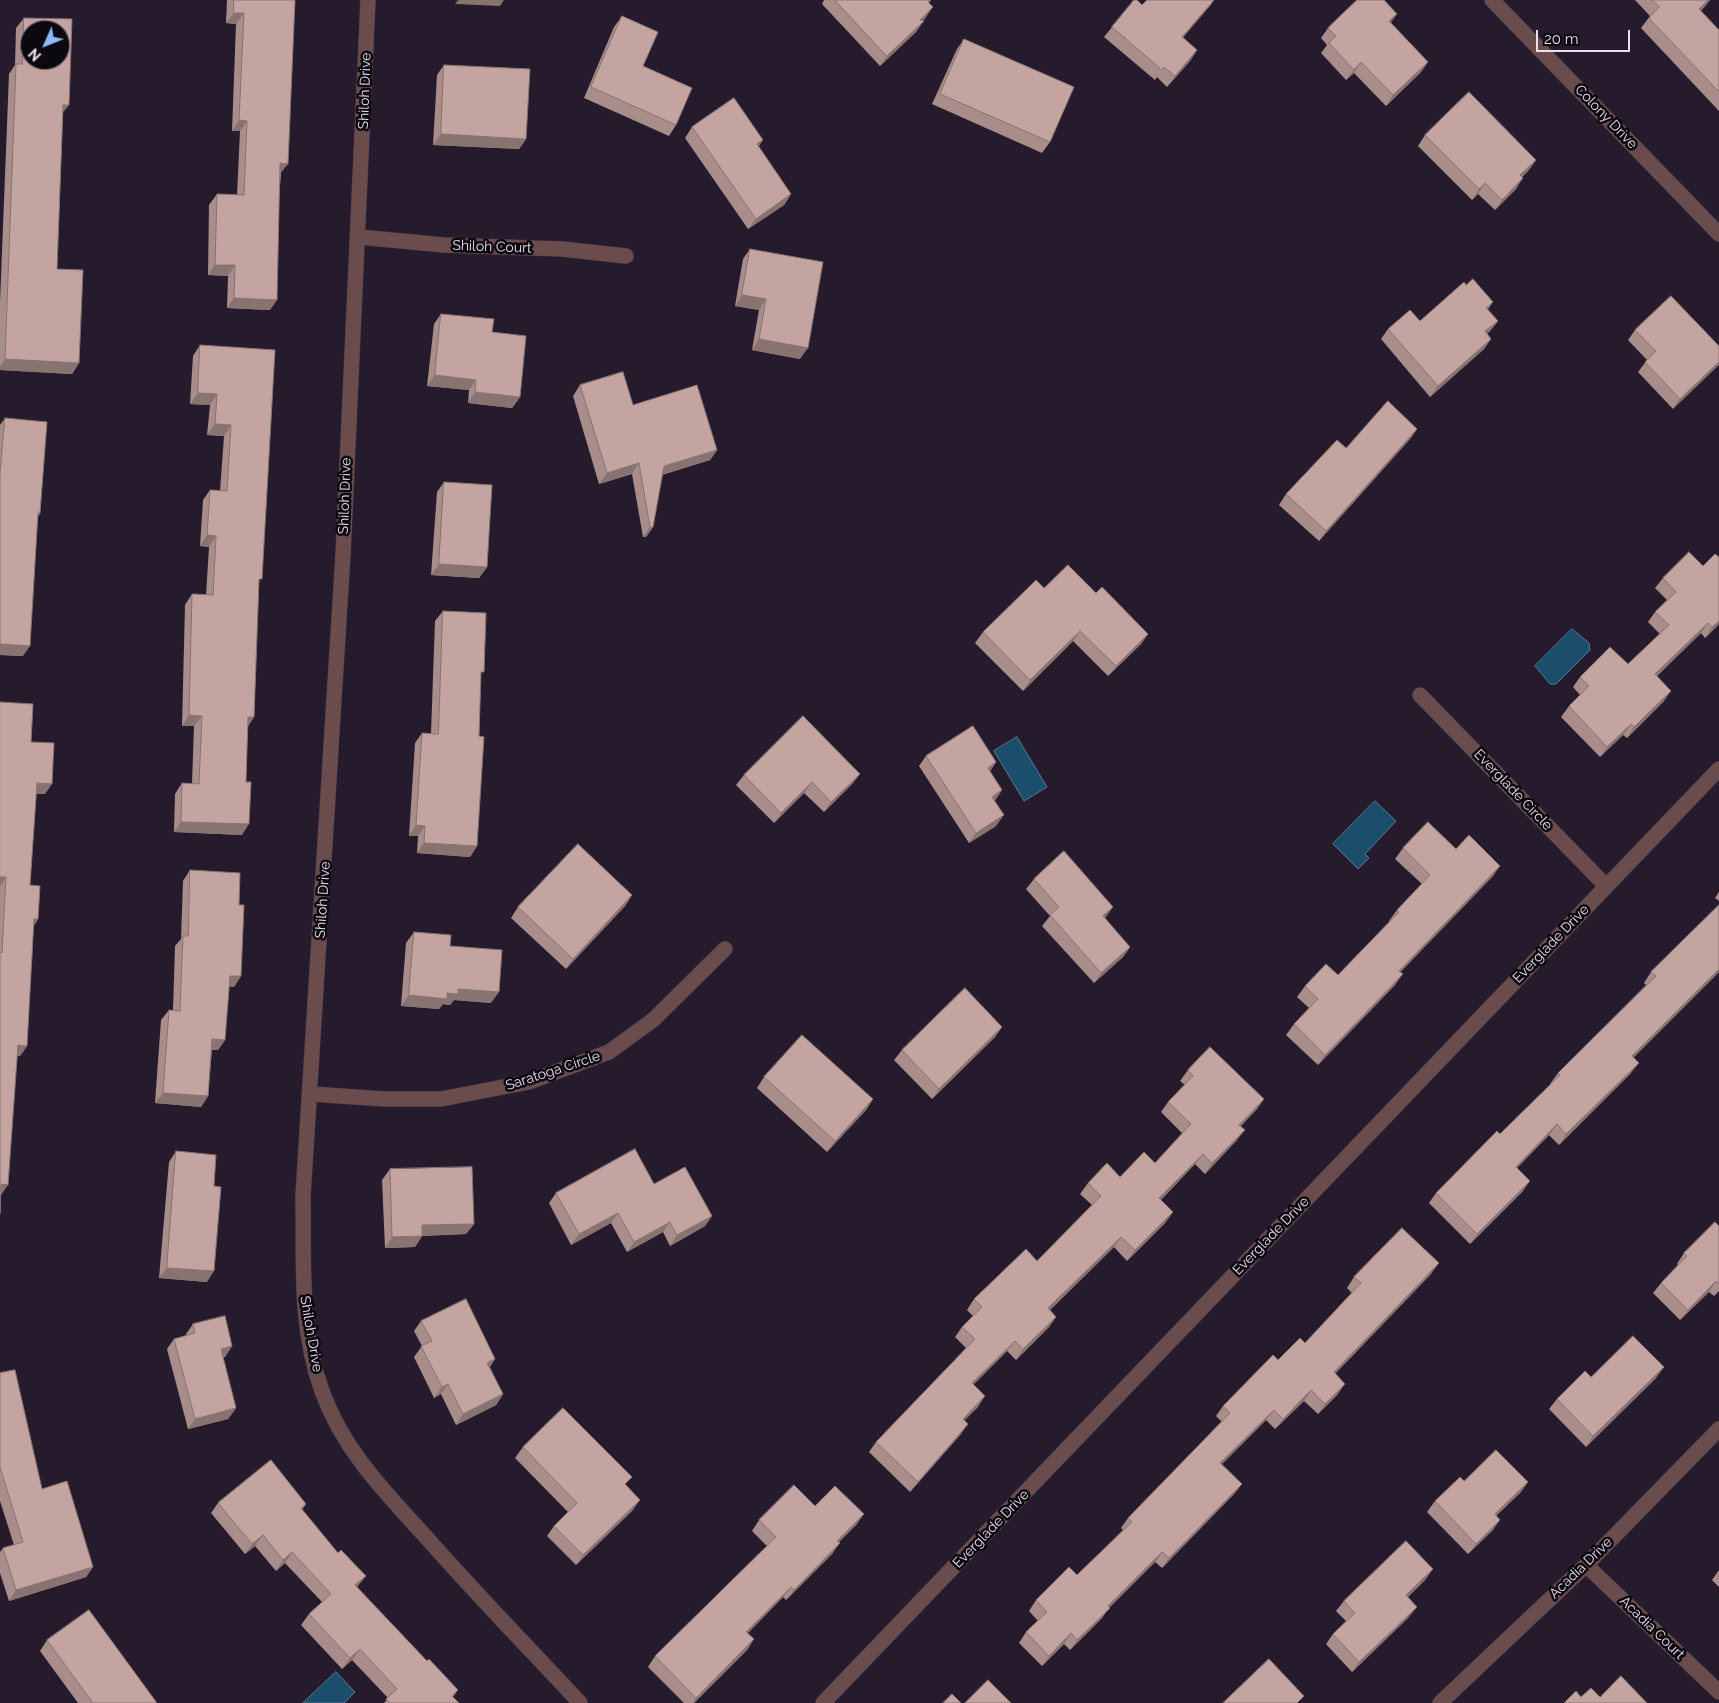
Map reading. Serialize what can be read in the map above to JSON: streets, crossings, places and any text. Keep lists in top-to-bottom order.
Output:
{
  "streets": {
    "street": [
      "Shiloh Drive",
      "Colony Drive",
      "Shiloh Court",
      "Everglade Circle",
      "Everglade Drive",
      "Saratoga Circle",
      "Acadia Drive",
      "Acadia Court"
    ]
  },
  "crossings": [
    ["Shiloh Drive", "Shiloh Court"],
    ["Shiloh Drive", "Saratoga Circle"],
    ["Everglade Circle", "Everglade Drive"],
    ["Acadia Drive", "Acadia Court"]
  ],
  "scale_bar": "20 m",
  "north": "bottom left"
}
